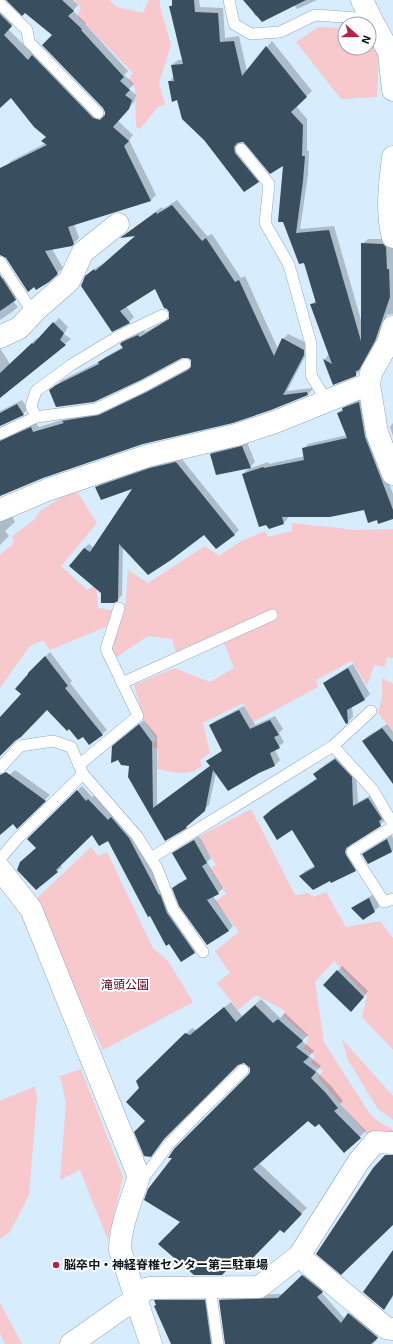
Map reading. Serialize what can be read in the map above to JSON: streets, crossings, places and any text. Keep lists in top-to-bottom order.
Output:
{
  "parks": ["滝頭公園"],
  "places": ["脳卒中・神経脊椎センター第二駐車場"],
  "north": "right"
}
